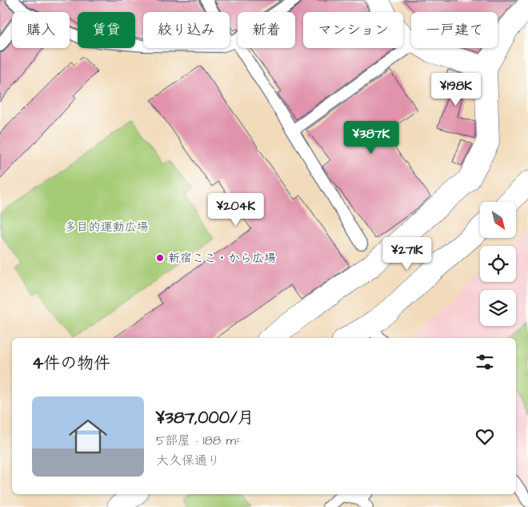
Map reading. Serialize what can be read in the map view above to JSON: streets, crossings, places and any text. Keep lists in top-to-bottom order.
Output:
{
  "parks": ["多目的運動広場"],
  "places": ["新宿ここ・から広場"],
  "north": "bottom right",
  "page": {
    "chip": [
      "購入",
      "賃貸",
      "絞り込み",
      "新着",
      "マンション",
      "一戸建て"
    ],
    "price": [
      "¥198K",
      "¥387K",
      "¥204K",
      "¥271K"
    ],
    "heading": "4件の物件",
    "list": [
      {
        "name": "¥387,000/月",
        "note": "5部屋 · 188 m² · 大久保通り"
      }
    ]
  }
}
